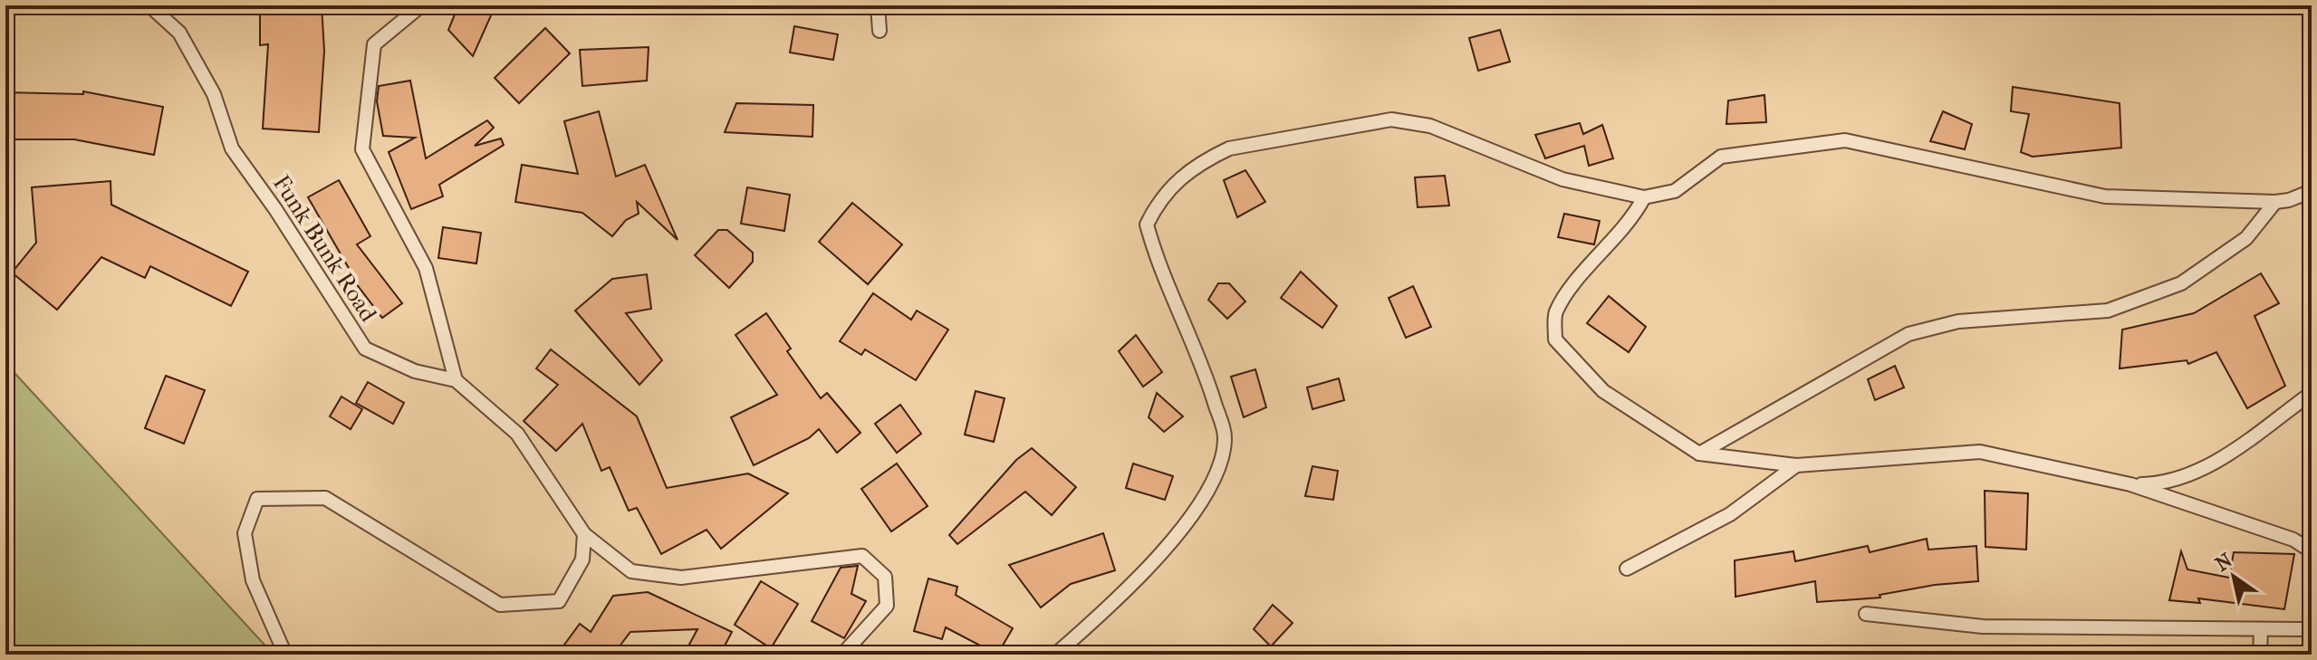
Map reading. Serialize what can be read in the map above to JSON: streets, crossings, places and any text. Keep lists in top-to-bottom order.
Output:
{
  "streets": {
    "lane": ["Funk Bunk Road"]
  },
  "north": "top left"
}
